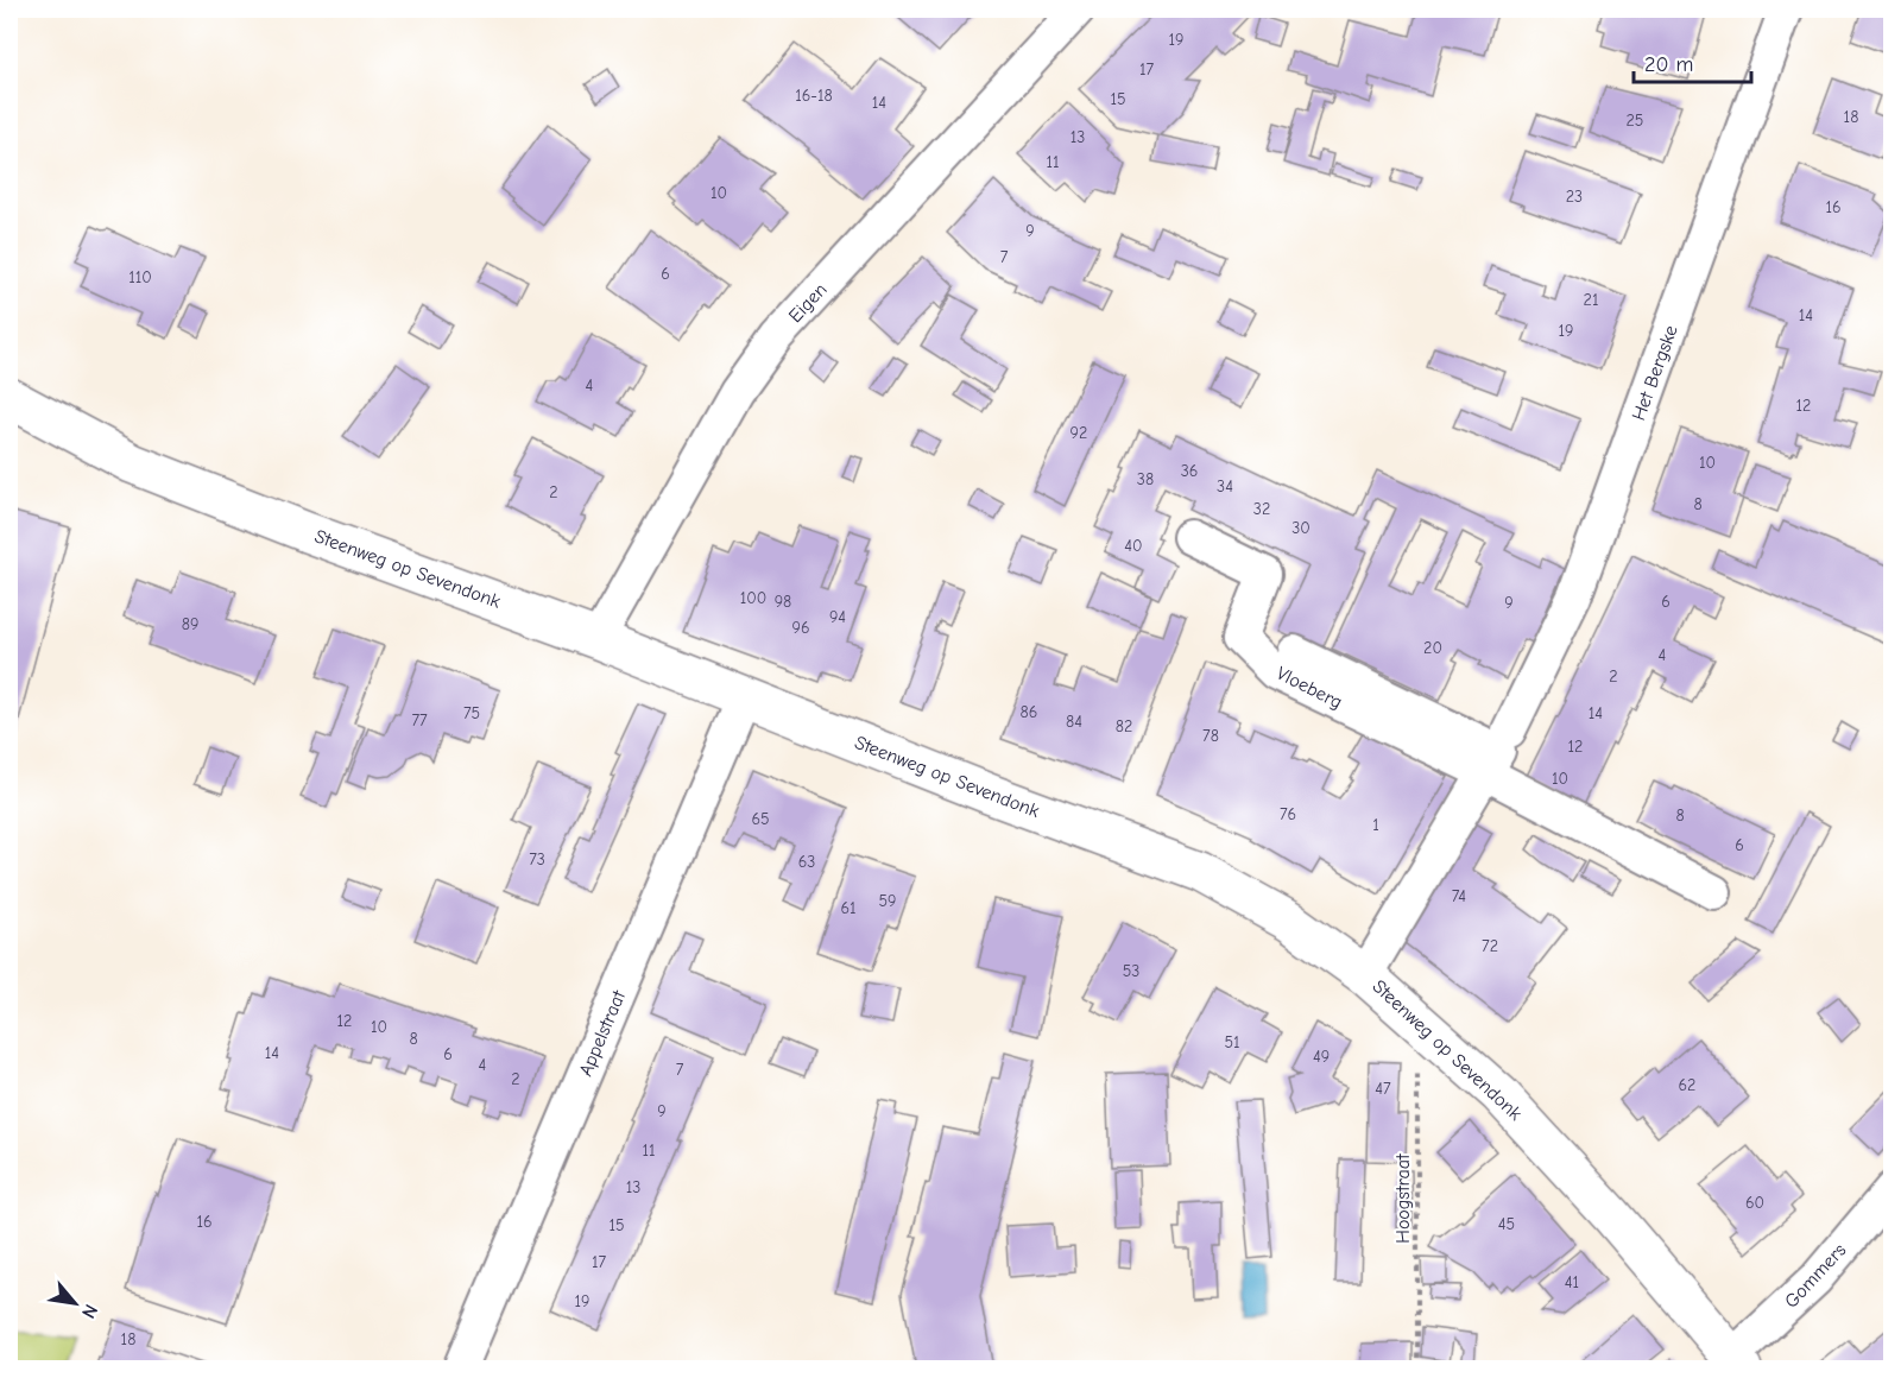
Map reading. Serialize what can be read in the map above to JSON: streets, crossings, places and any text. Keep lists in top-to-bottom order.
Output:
{
  "streets": {
    "street": [
      "Eigen",
      "Het Bergske",
      "Steenweg op Sevendonk",
      "Vloeberg",
      "Appelstraat",
      "Gommers"
    ],
    "path": ["Hoogstraat"]
  },
  "crossings": [
    ["Eigen", "Steenweg op Sevendonk"],
    ["Steenweg op Sevendonk", "Vloeberg"],
    ["Steenweg op Sevendonk", "Appelstraat"],
    ["Steenweg op Sevendonk", "Hoogstraat"],
    ["Steenweg op Sevendonk", "Gommers"]
  ],
  "house_numbers": [
    "19",
    "17",
    "16-18",
    "15",
    "14",
    "18",
    "25",
    "13",
    "11",
    "10",
    "23",
    "16",
    "9",
    "7",
    "6",
    "110",
    "21",
    "14",
    "19",
    "4",
    "12",
    "92",
    "10",
    "36",
    "38",
    "34",
    "2",
    "8",
    "32",
    "30",
    "40",
    "100",
    "98",
    "6",
    "9",
    "94",
    "89",
    "96",
    "20",
    "4",
    "2",
    "86",
    "75",
    "14",
    "77",
    "84",
    "82",
    "78",
    "12",
    "10",
    "76",
    "8",
    "65",
    "1",
    "6",
    "73",
    "63",
    "74",
    "59",
    "61",
    "72",
    "53",
    "12",
    "10",
    "8",
    "51",
    "14",
    "6",
    "49",
    "4",
    "7",
    "2",
    "62",
    "47",
    "9",
    "11",
    "13",
    "60",
    "16",
    "45",
    "15",
    "17",
    "41",
    "19",
    "18"
  ],
  "scale_bar": "20 m",
  "north": "bottom right"
}
